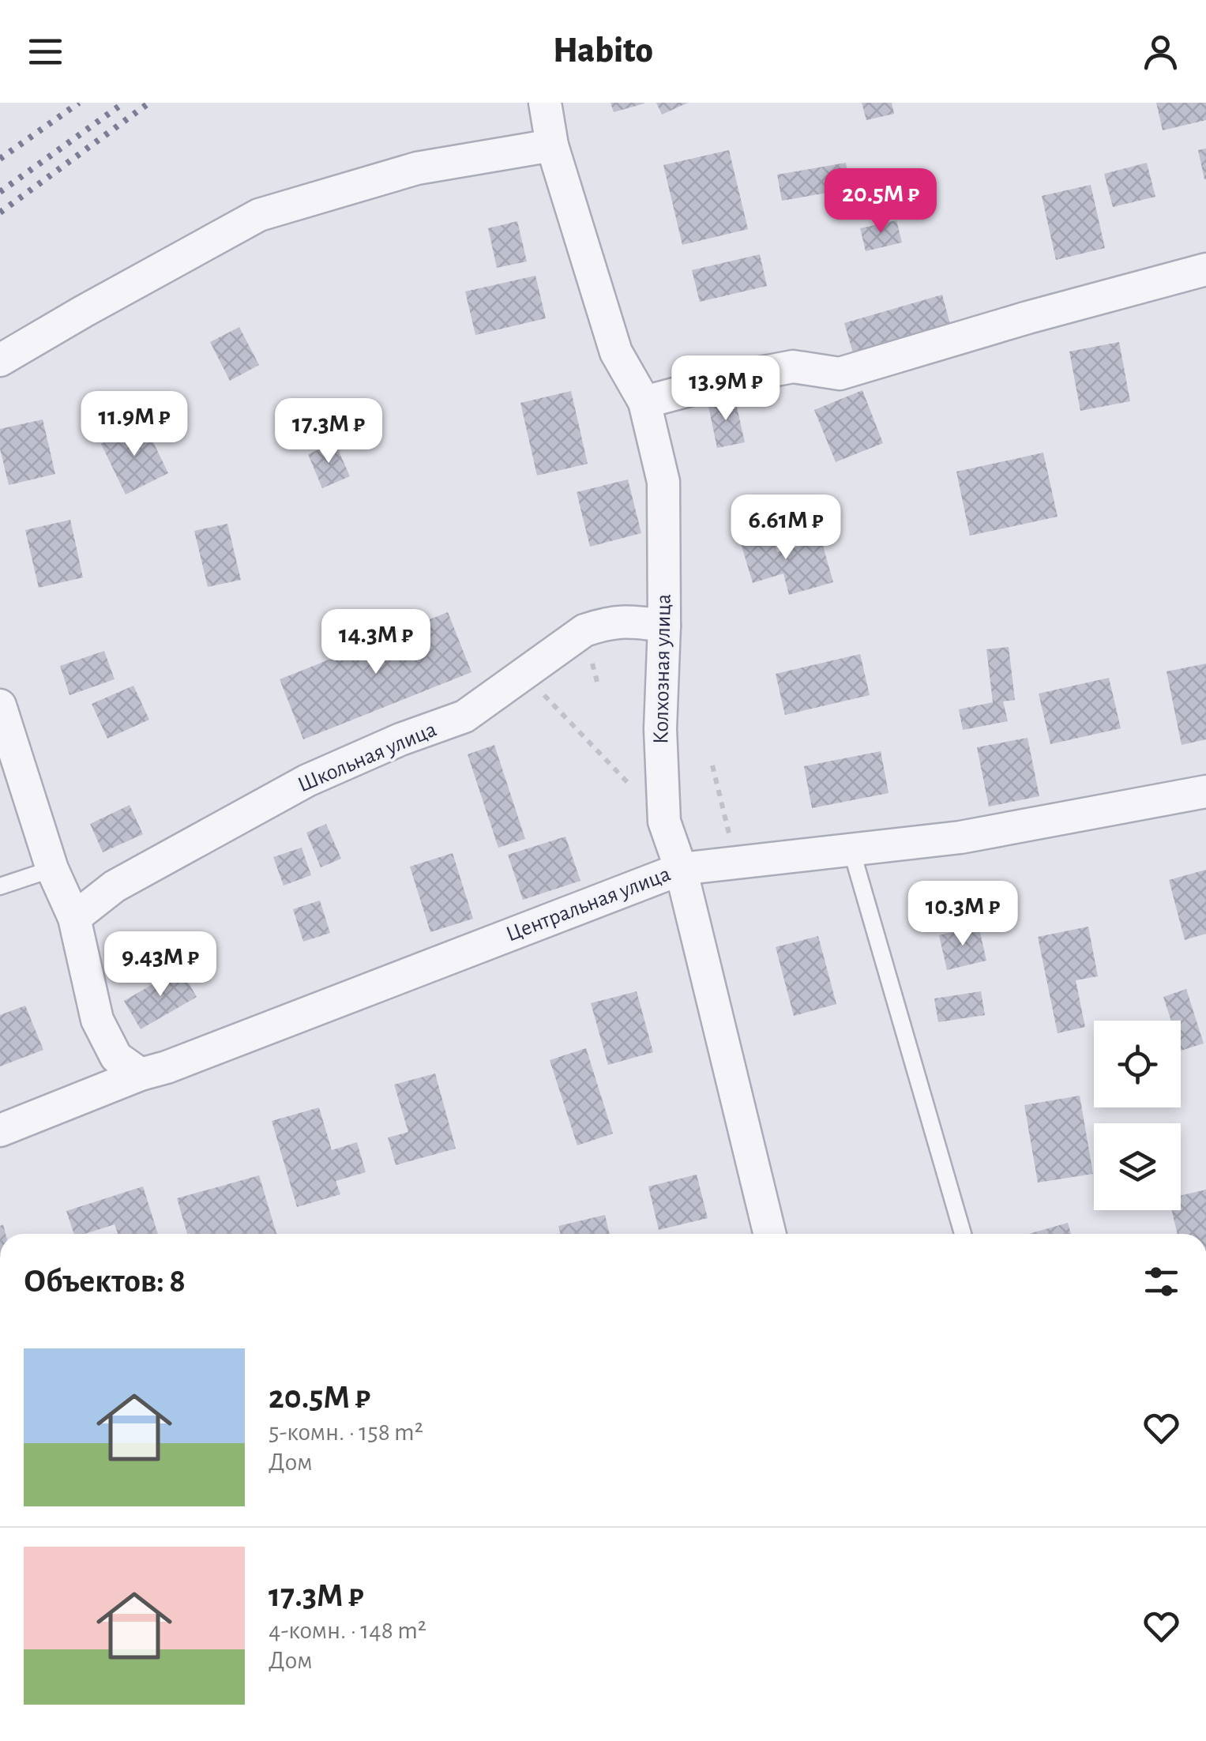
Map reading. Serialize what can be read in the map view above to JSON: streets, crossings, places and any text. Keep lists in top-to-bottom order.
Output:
{
  "streets": {
    "street": ["Колхозная улица", "Школьная улица", "Центральная улица"]
  },
  "crossings": [
    ["Колхозная улица", "Школьная улица"],
    ["Колхозная улица", "Центральная улица"]
  ],
  "page": {
    "header": "Habito",
    "price": [
      "20.5M ₽",
      "13.9M ₽",
      "11.9M ₽",
      "17.3M ₽",
      "6.61M ₽",
      "14.3M ₽",
      "10.3M ₽",
      "9.43M ₽"
    ],
    "heading": "Объектов: 8",
    "list": [
      {
        "name": "20.5M ₽",
        "note": "5-комн. · 158 m² · Дом"
      },
      {
        "name": "17.3M ₽",
        "note": "4-комн. · 148 m² · Дом"
      }
    ]
  }
}
